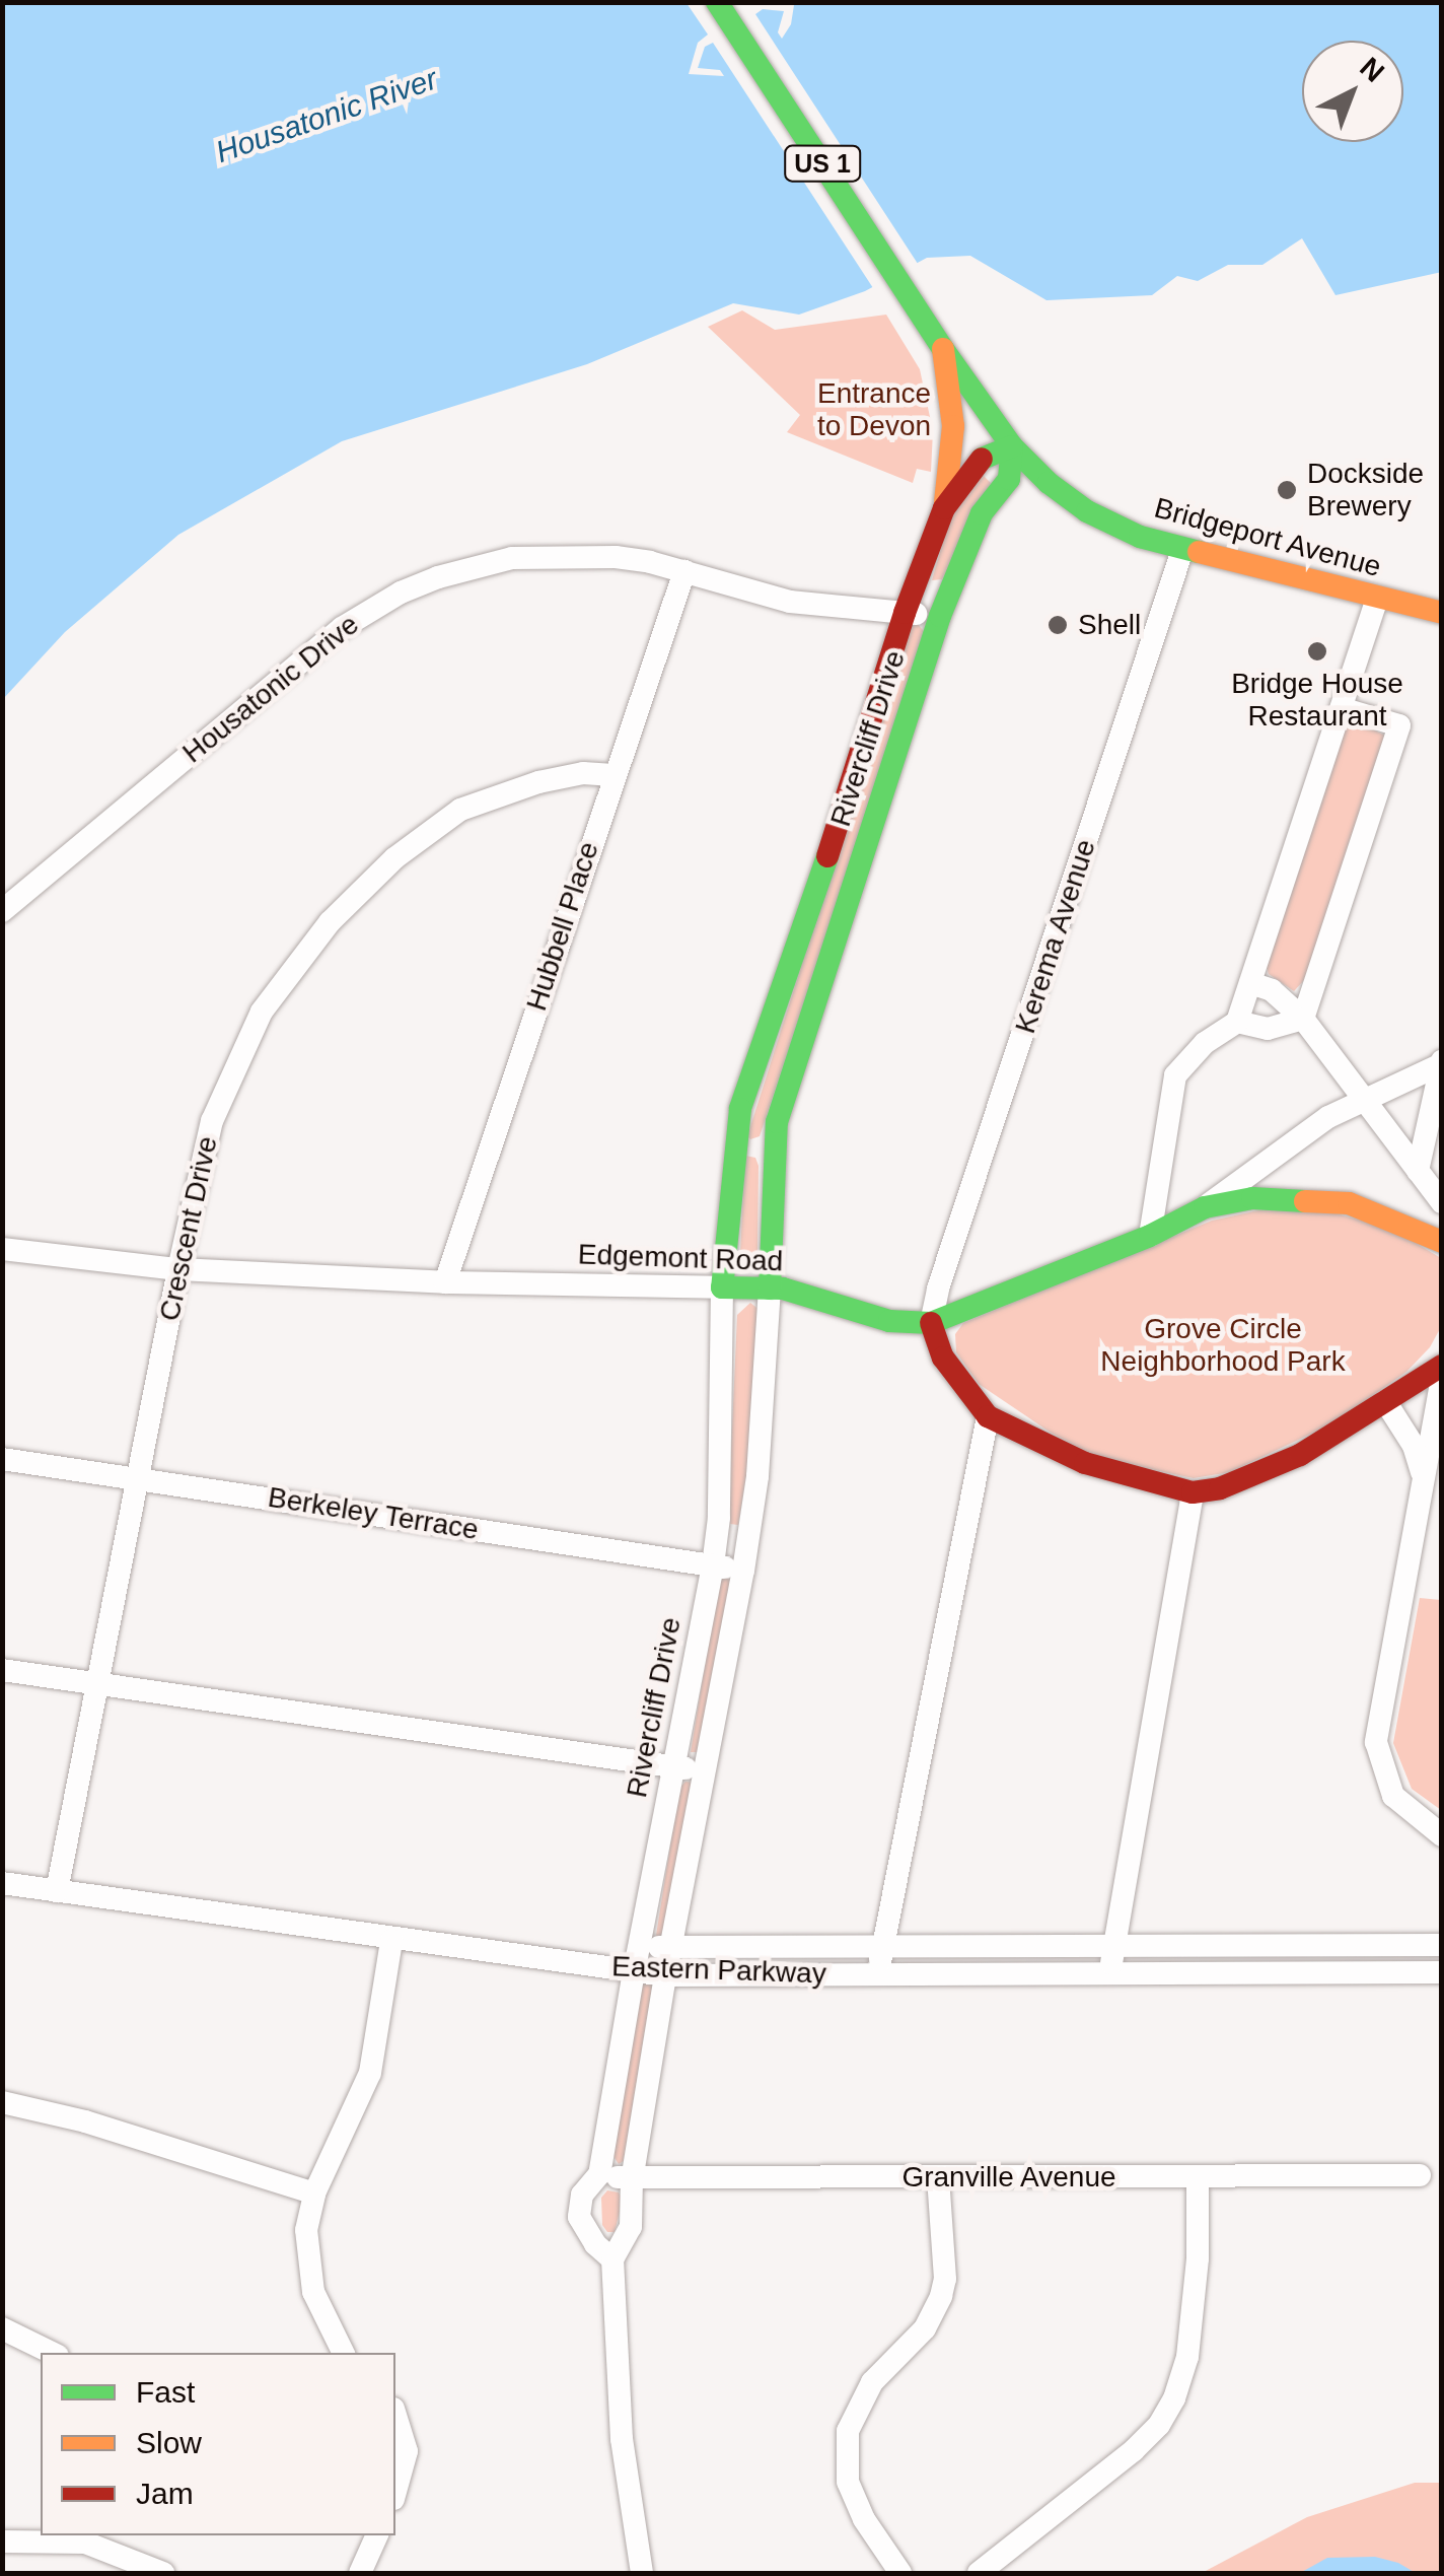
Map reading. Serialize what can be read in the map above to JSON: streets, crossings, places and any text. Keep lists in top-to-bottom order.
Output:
{
  "streets": {
    "street": [
      "US 1",
      "Bridgeport Avenue",
      "Housatonic Drive",
      "Rivercliff Drive",
      "Hubbell Place",
      "Kerema Avenue",
      "Crescent Drive",
      "Edgemont Road",
      "Berkeley Terrace",
      "Eastern Parkway",
      "Granville Avenue"
    ]
  },
  "crossings": [
    ["Bridgeport Avenue", "Rivercliff Drive"],
    ["Bridgeport Avenue", "Kerema Avenue"],
    ["Housatonic Drive", "Rivercliff Drive"],
    ["Housatonic Drive", "Hubbell Place"],
    ["Rivercliff Drive", "Edgemont Road"],
    ["Rivercliff Drive", "Berkeley Terrace"],
    ["Rivercliff Drive", "Eastern Parkway"],
    ["Rivercliff Drive", "Granville Avenue"],
    ["Hubbell Place", "Crescent Drive"],
    ["Hubbell Place", "Edgemont Road"],
    ["Kerema Avenue", "Edgemont Road"],
    ["Crescent Drive", "Edgemont Road"],
    ["Crescent Drive", "Berkeley Terrace"],
    ["Crescent Drive", "Eastern Parkway"]
  ],
  "water": ["Housatonic River"],
  "parks": ["Entrance to Devon", "Grove Circle Neighborhood Park"],
  "places": ["Dockside Brewery", "Shell", "Bridge House Restaurant"],
  "legend": ["Fast", "Slow", "Jam"],
  "north": "top right"
}
